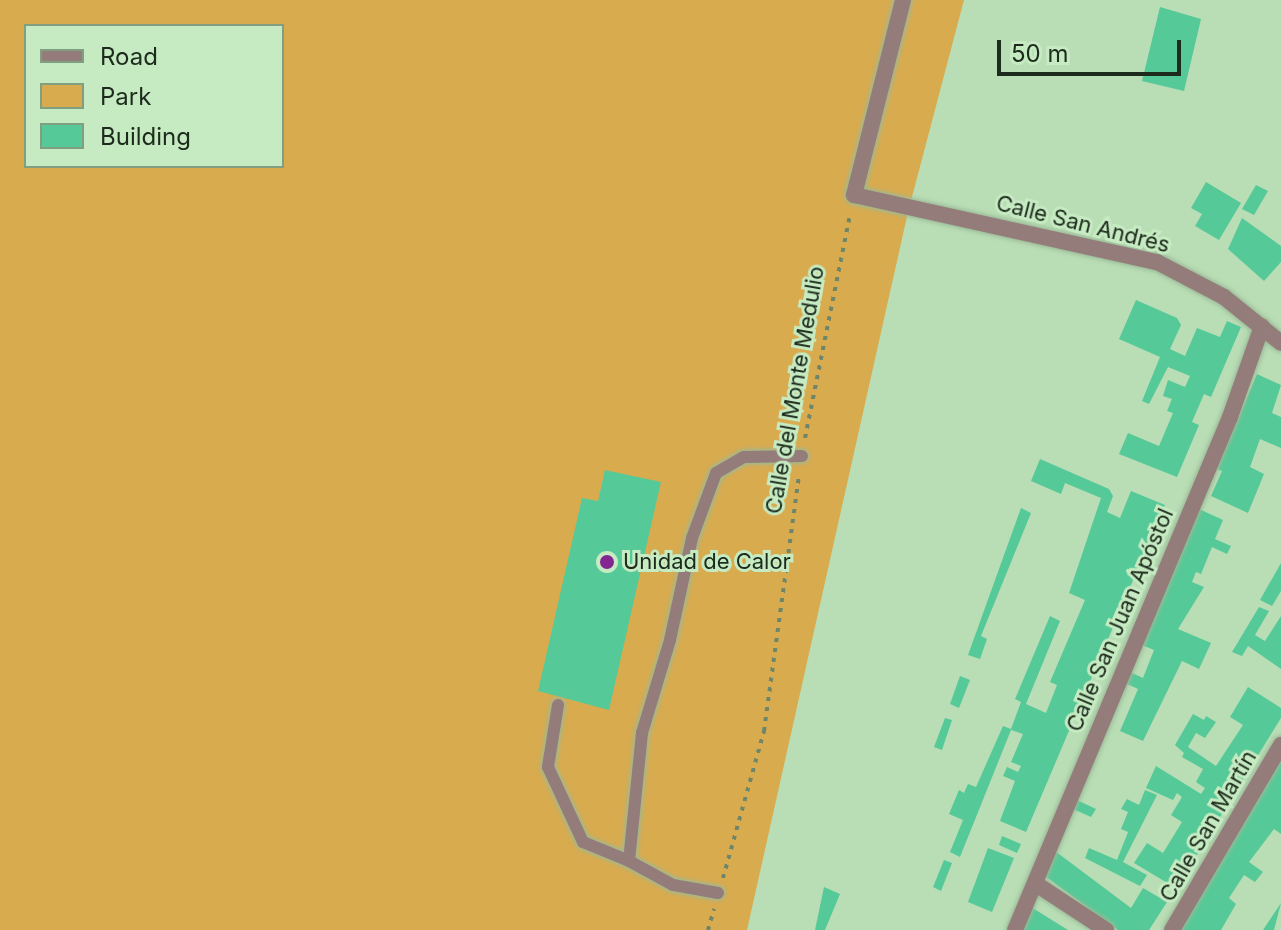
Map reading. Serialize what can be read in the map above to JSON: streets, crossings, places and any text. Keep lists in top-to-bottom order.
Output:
{
  "streets": {
    "street": ["Calle San Andrés", "Calle San Juan Apóstol", "Calle San Martín"],
    "path": ["Calle del Monte Medulio"]
  },
  "crossings": [
    ["Calle San Andrés", "Calle del Monte Medulio"],
    ["Calle San Andrés", "Calle San Juan Apóstol"]
  ],
  "places": ["Unidad de Calor"],
  "legend": ["Road", "Park", "Building"],
  "scale_bar": "50 m"
}
